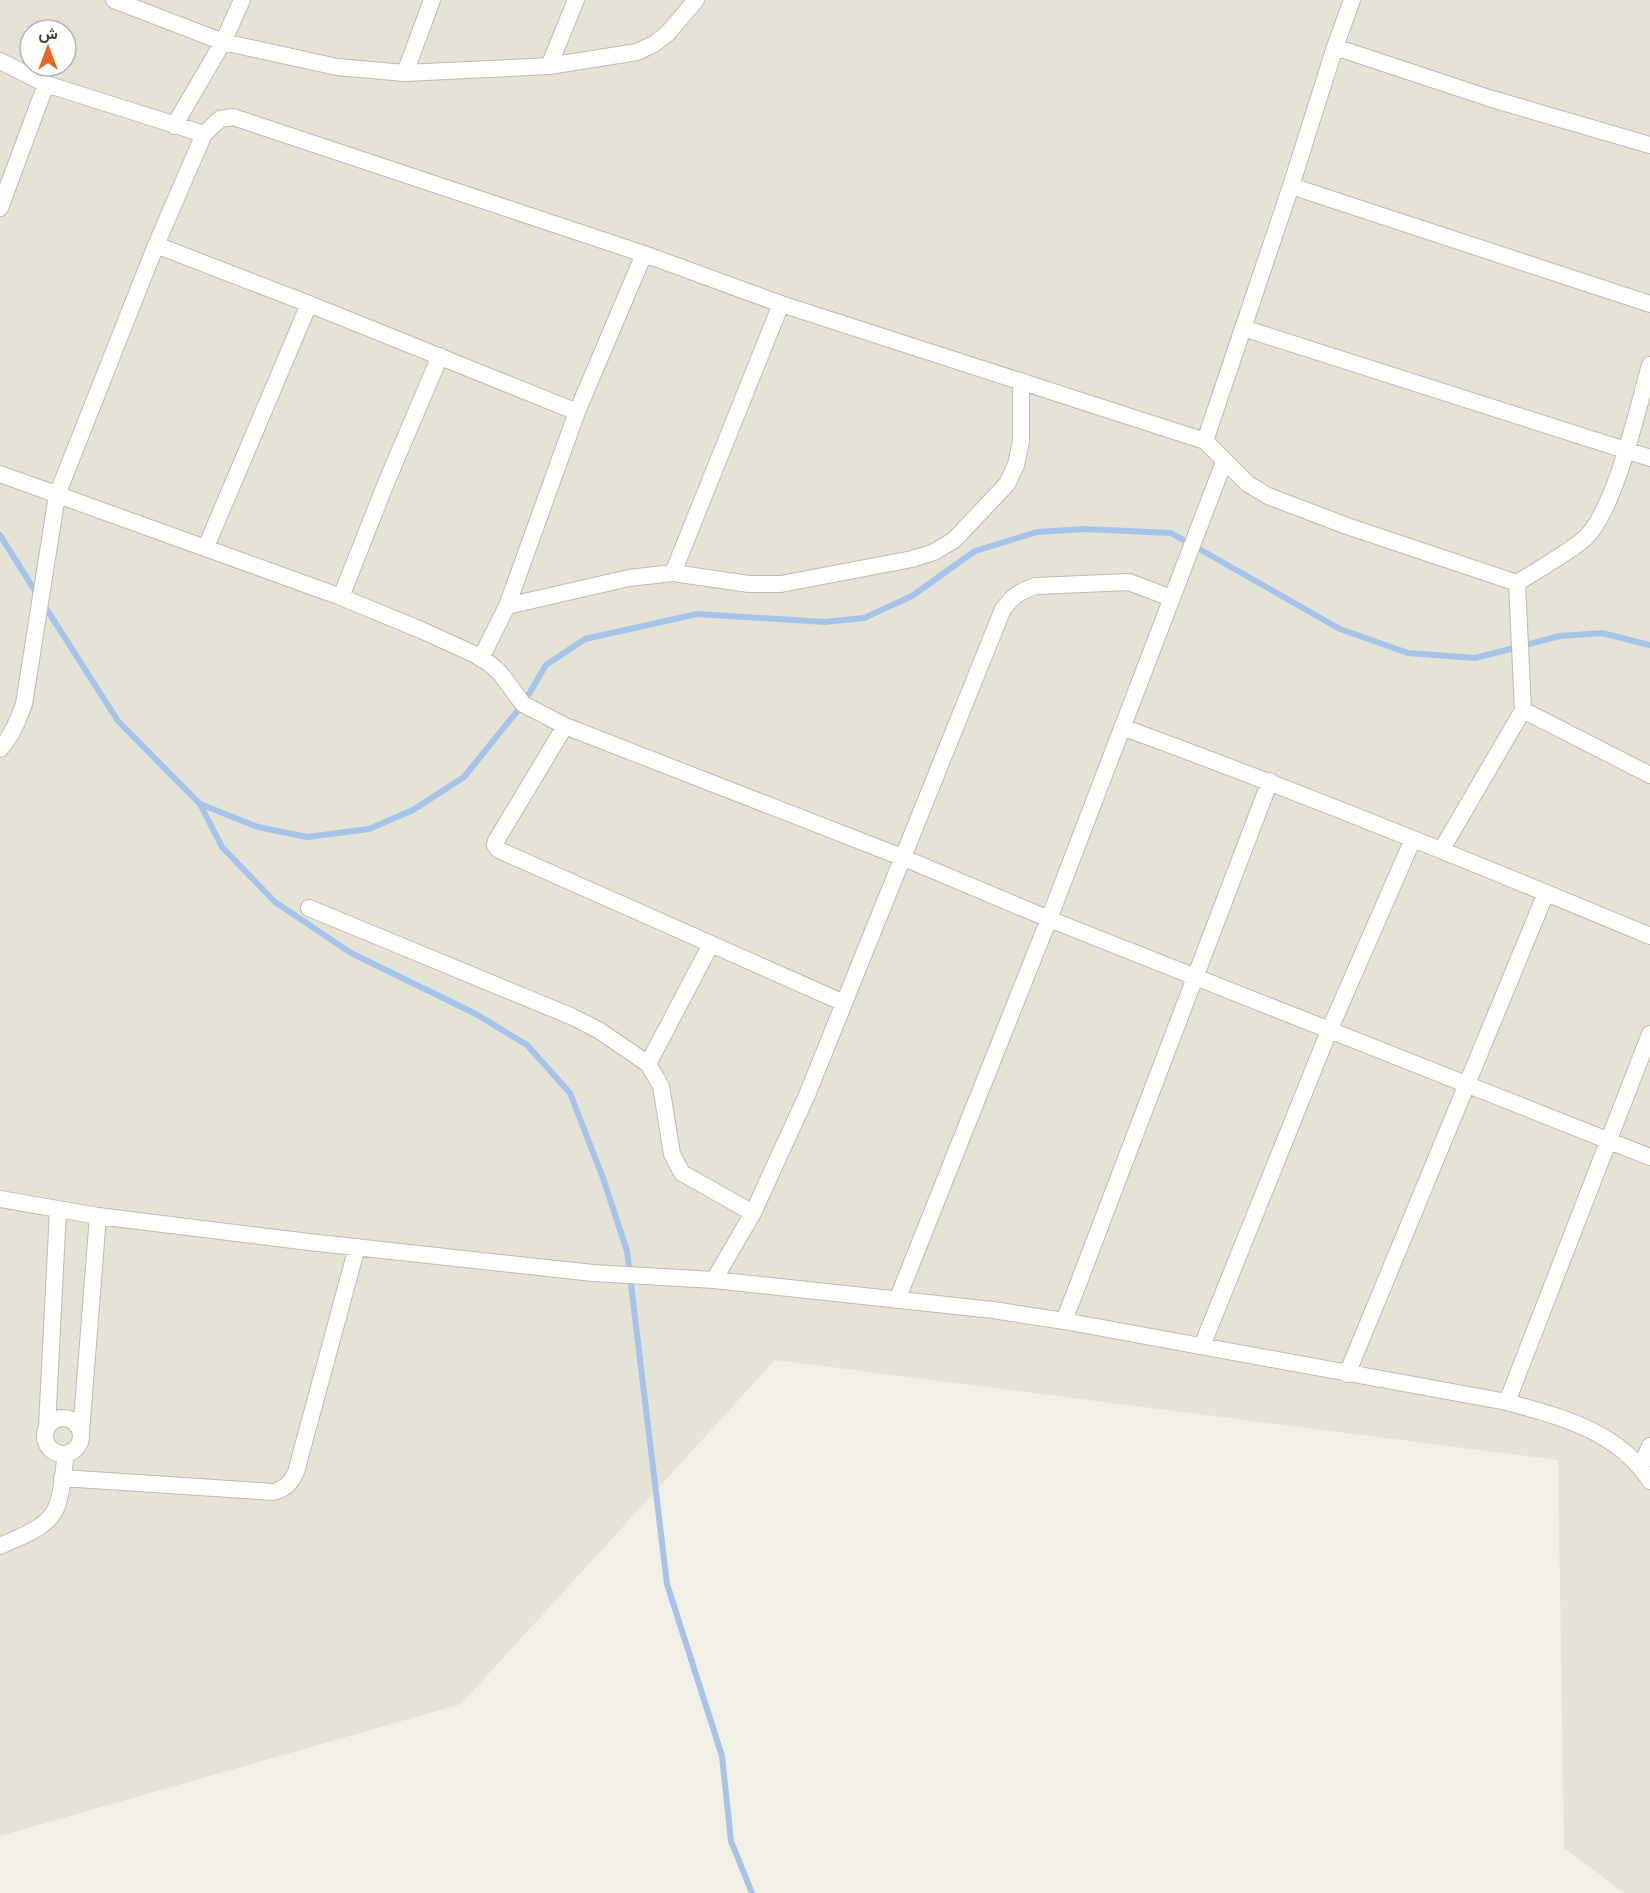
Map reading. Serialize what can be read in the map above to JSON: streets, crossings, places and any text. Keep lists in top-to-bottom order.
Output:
{
  "north": "top"
}
